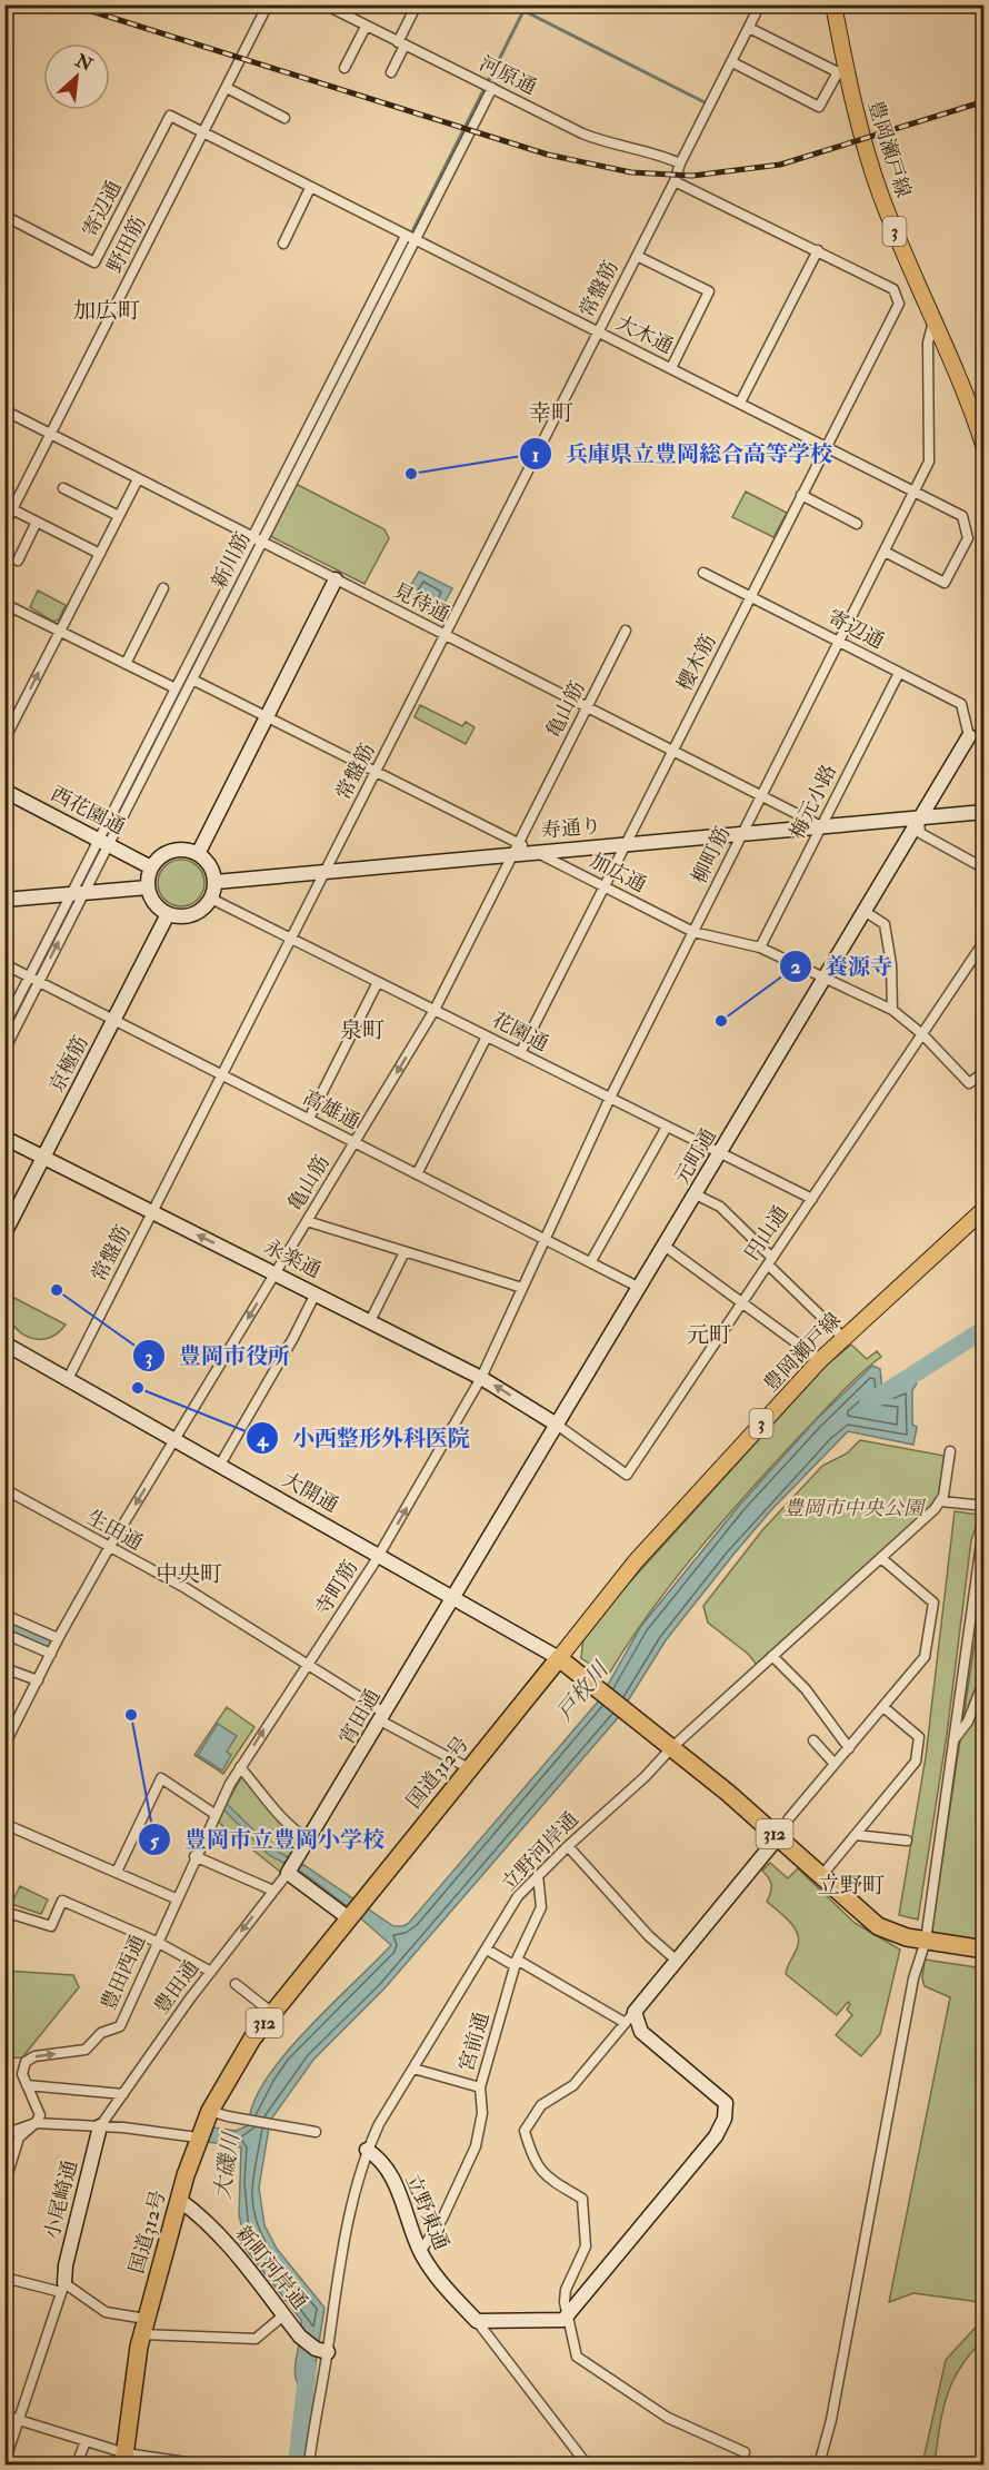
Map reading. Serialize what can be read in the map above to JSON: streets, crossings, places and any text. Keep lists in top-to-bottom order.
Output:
{
  "streets": {
    "highway": ["国道312号", "312"],
    "main road": ["豊岡瀬戸線", "3"],
    "street": [
      "河原通",
      "寄辺通",
      "野田筋",
      "常盤筋",
      "大木通",
      "新川筋",
      "見待通",
      "櫻木筋",
      "亀山筋",
      "梅元小路",
      "西花園通",
      "寿通り",
      "柳町筋",
      "加広通",
      "花園通",
      "京極筋",
      "高雄通",
      "元町通",
      "円山通",
      "永楽通",
      "大開通",
      "生田通",
      "寺町筋",
      "宵田通",
      "立野河岸通",
      "豊田西通",
      "豊田通",
      "宮前通",
      "小尾崎通",
      "立野東通",
      "新町河岸通"
    ]
  },
  "crossings": [
    ["河原通", "常盤筋"],
    ["河原通", "新川筋"],
    ["豊岡瀬戸線", "柳町筋"],
    ["豊岡瀬戸線", "大開通"],
    ["豊岡瀬戸線", "国道312号"],
    ["豊岡瀬戸線", "312"],
    ["寄辺通", "野田筋"],
    ["寄辺通", "大木通"],
    ["寄辺通", "櫻木筋"],
    ["寄辺通", "梅元小路"],
    ["寄辺通", "柳町筋"],
    ["寄辺通", "元町通"],
    ["野田筋", "大木通"],
    ["野田筋", "見待通"],
    ["常盤筋", "大木通"],
    ["常盤筋", "見待通"],
    ["常盤筋", "寿通り"],
    ["常盤筋", "花園通"],
    ["常盤筋", "高雄通"],
    ["常盤筋", "永楽通"],
    ["常盤筋", "大開通"],
    ["大木通", "新川筋"],
    ["大木通", "櫻木筋"],
    ["大木通", "柳町筋"],
    ["新川筋", "見待通"],
    ["新川筋", "西花園通"],
    ["新川筋", "高雄通"],
    ["見待通", "櫻木筋"],
    ["見待通", "亀山筋"],
    ["見待通", "梅元小路"],
    ["見待通", "寿通り"],
    ["見待通", "柳町筋"],
    ["櫻木筋", "寿通り"],
    ["櫻木筋", "加広通"],
    ["櫻木筋", "花園通"],
    ["亀山筋", "寿通り"],
    ["亀山筋", "花園通"],
    ["亀山筋", "高雄通"],
    ["亀山筋", "永楽通"],
    ["亀山筋", "大開通"],
    ["亀山筋", "生田通"],
    ["梅元小路", "寿通り"],
    ["梅元小路", "加広通"],
    ["西花園通", "寿通り"],
    ["西花園通", "花園通"],
    ["西花園通", "京極筋"],
    ["寿通り", "柳町筋"],
    ["寿通り", "加広通"],
    ["寿通り", "花園通"],
    ["寿通り", "京極筋"],
    ["寿通り", "元町通"],
    ["柳町筋", "加広通"],
    ["柳町筋", "花園通"],
    ["柳町筋", "高雄通"],
    ["柳町筋", "永楽通"],
    ["柳町筋", "寺町筋"],
    ["加広通", "元町通"],
    ["加広通", "円山通"],
    ["花園通", "京極筋"],
    ["花園通", "元町通"],
    ["花園通", "円山通"],
    ["京極筋", "高雄通"],
    ["京極筋", "永楽通"],
    ["高雄通", "元町通"],
    ["元町通", "円山通"],
    ["元町通", "永楽通"],
    ["元町通", "大開通"],
    ["元町通", "宵田通"],
    ["円山通", "永楽通"],
    ["永楽通", "寺町筋"],
    ["大開通", "寺町筋"],
    ["大開通", "宵田通"],
    ["大開通", "国道312号"],
    ["大開通", "312"],
    ["生田通", "寺町筋"],
    ["生田通", "宵田通"],
    ["生田通", "国道312号"],
    ["寺町筋", "豊田西通"],
    ["宵田通", "豊田通"],
    ["国道312号", "312"],
    ["国道312号", "新町河岸通"],
    ["312", "立野河岸通"],
    ["立野河岸通", "宮前通"],
    ["立野河岸通", "立野東通"],
    ["立野河岸通", "新町河岸通"],
    ["豊田通", "小尾崎通"],
    ["宮前通", "立野東通"]
  ],
  "one_way": ["永楽通", "寺町筋", "豊田西通"],
  "districts": [
    "加広町",
    "幸町",
    "泉町",
    "元町",
    "中央町",
    "立野町"
  ],
  "water": ["戸枚川", "大磯川"],
  "parks": ["豊岡市中央公園"],
  "places": [
    "兵庫県立豊岡総合高等学校",
    "養源寺",
    "豊岡市役所",
    "小西整形外科医院",
    "豊岡市立豊岡小学校"
  ],
  "north": "top right"
}
